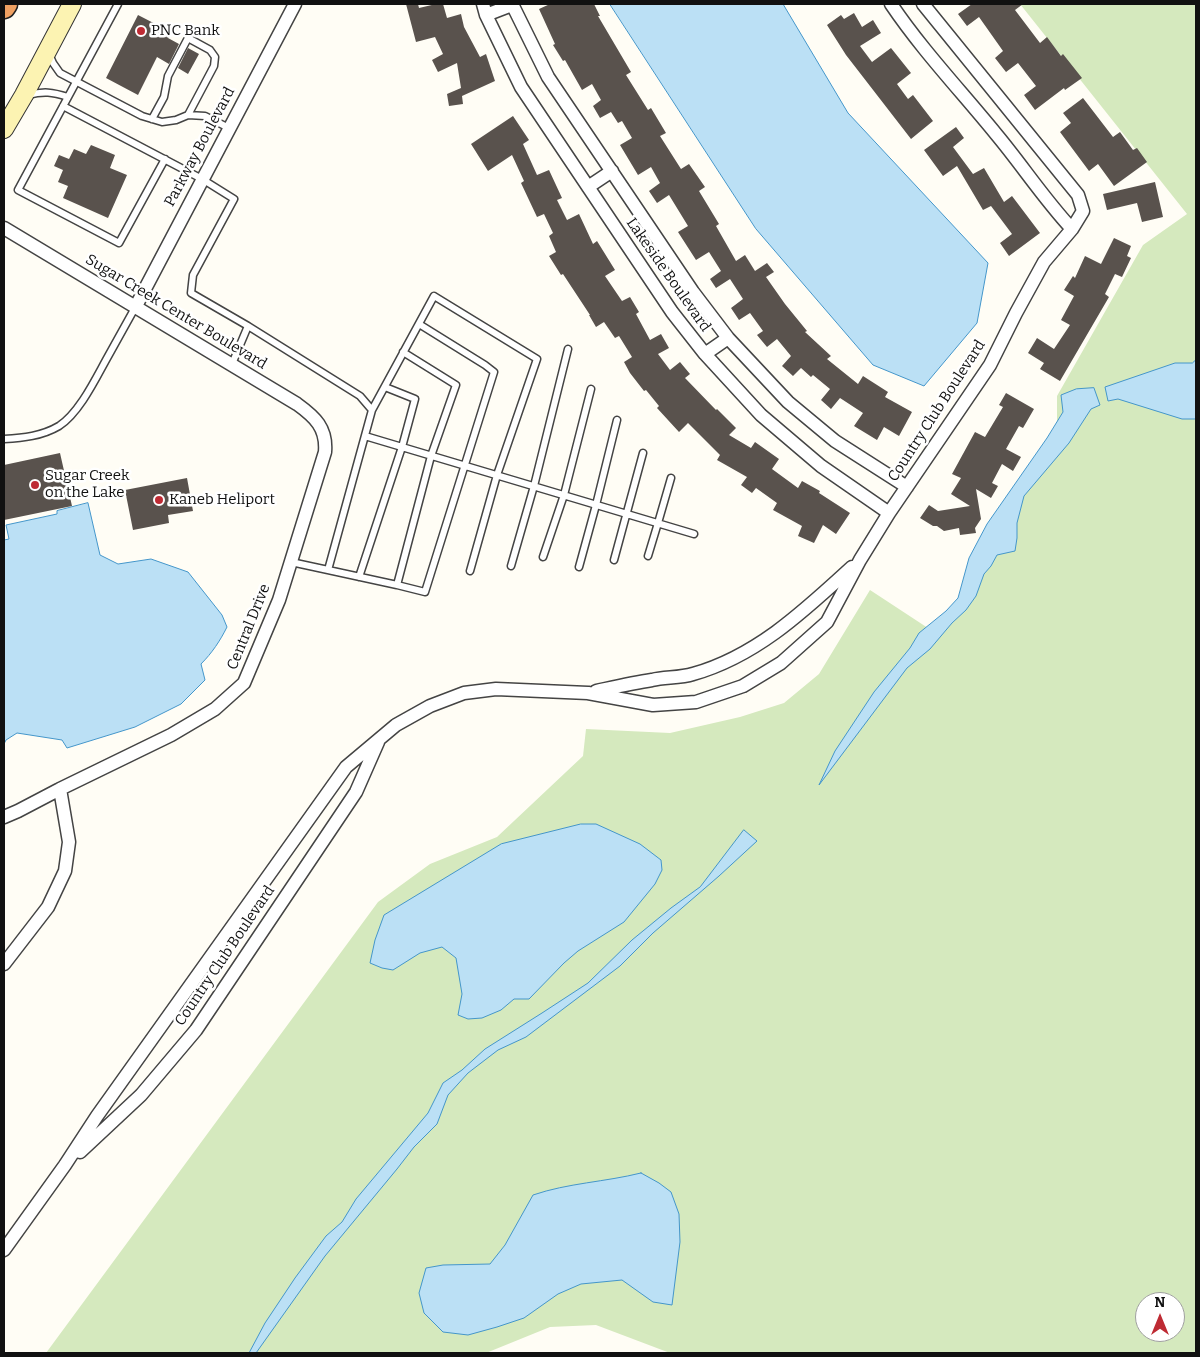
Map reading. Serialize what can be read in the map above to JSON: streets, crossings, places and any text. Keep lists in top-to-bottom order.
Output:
{
  "streets": {
    "street": [
      "Parkway Boulevard",
      "Lakeside Boulevard",
      "Sugar Creek Center Boulevard",
      "Country Club Boulevard",
      "Central Drive"
    ]
  },
  "crossings": [
    ["Parkway Boulevard", "Sugar Creek Center Boulevard"],
    ["Lakeside Boulevard", "Country Club Boulevard"],
    ["Sugar Creek Center Boulevard", "Central Drive"]
  ],
  "places": ["PNC Bank", "Sugar Creek on the Lake", "Kaneb Heliport"],
  "north": "top"
}
